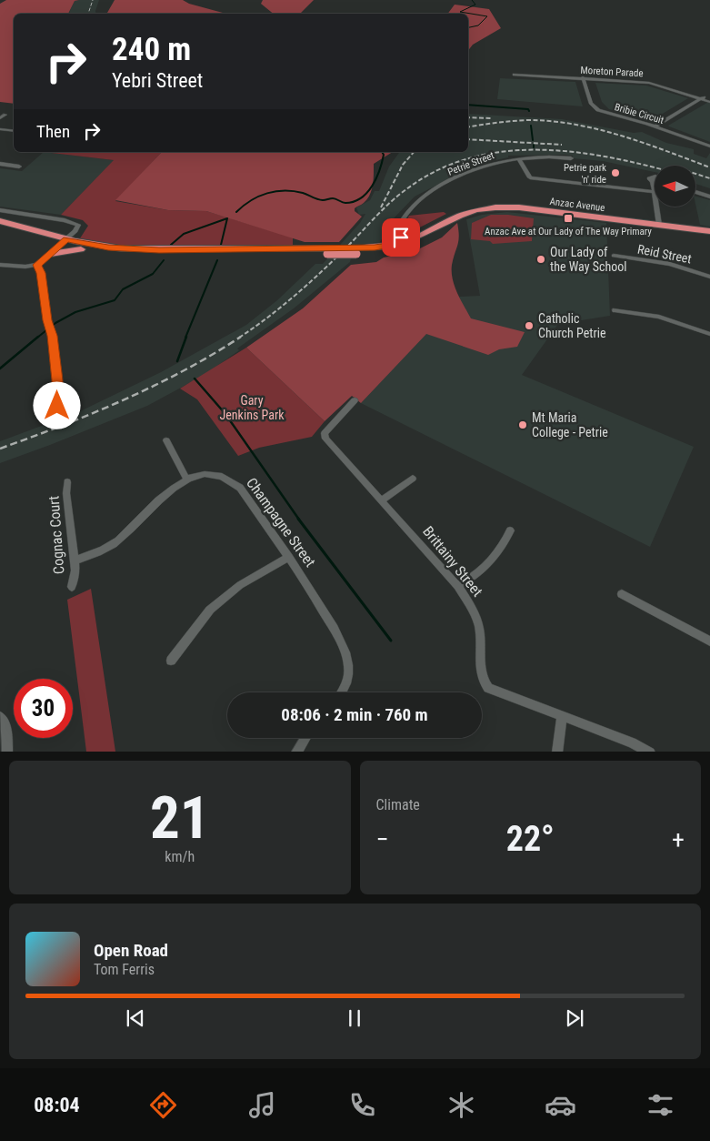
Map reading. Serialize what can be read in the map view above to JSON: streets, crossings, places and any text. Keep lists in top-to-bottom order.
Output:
{
  "streets": {
    "highway": ["Anzac Avenue"],
    "street": [
      "Moreton Parade",
      "Bribie Circuit",
      "Petrie Street",
      "Reid Street",
      "Champagne Street",
      "Cognac Court",
      "Brittainy Street"
    ]
  },
  "crossings": [
    ["Moreton Parade", "Bribie Circuit"],
    ["Champagne Street", "Cognac Court"]
  ],
  "parks": ["Gary Jenkins Park"],
  "places": {
    "other": [
      "Petrie park 'n' ride",
      "Our Lady of the Way School",
      "Catholic Church Petrie",
      "Mt Maria College - Petrie"
    ],
    "transit": ["Anzac Ave at Our Lady of The Way Primary"]
  },
  "north": "left",
  "page": {
    "turn": ["240 m", "Yebri Street"],
    "then": "Then",
    "limit": "30",
    "trip": "08:06 · 2 min · 760 m",
    "tile": [
      ["21", "km/h"],
      "Climate"
    ],
    "heat": ["−", "22°", "+"],
    "song": ["Open Road", "Tom Ferris"],
    "tabs": "08:04"
  }
}
